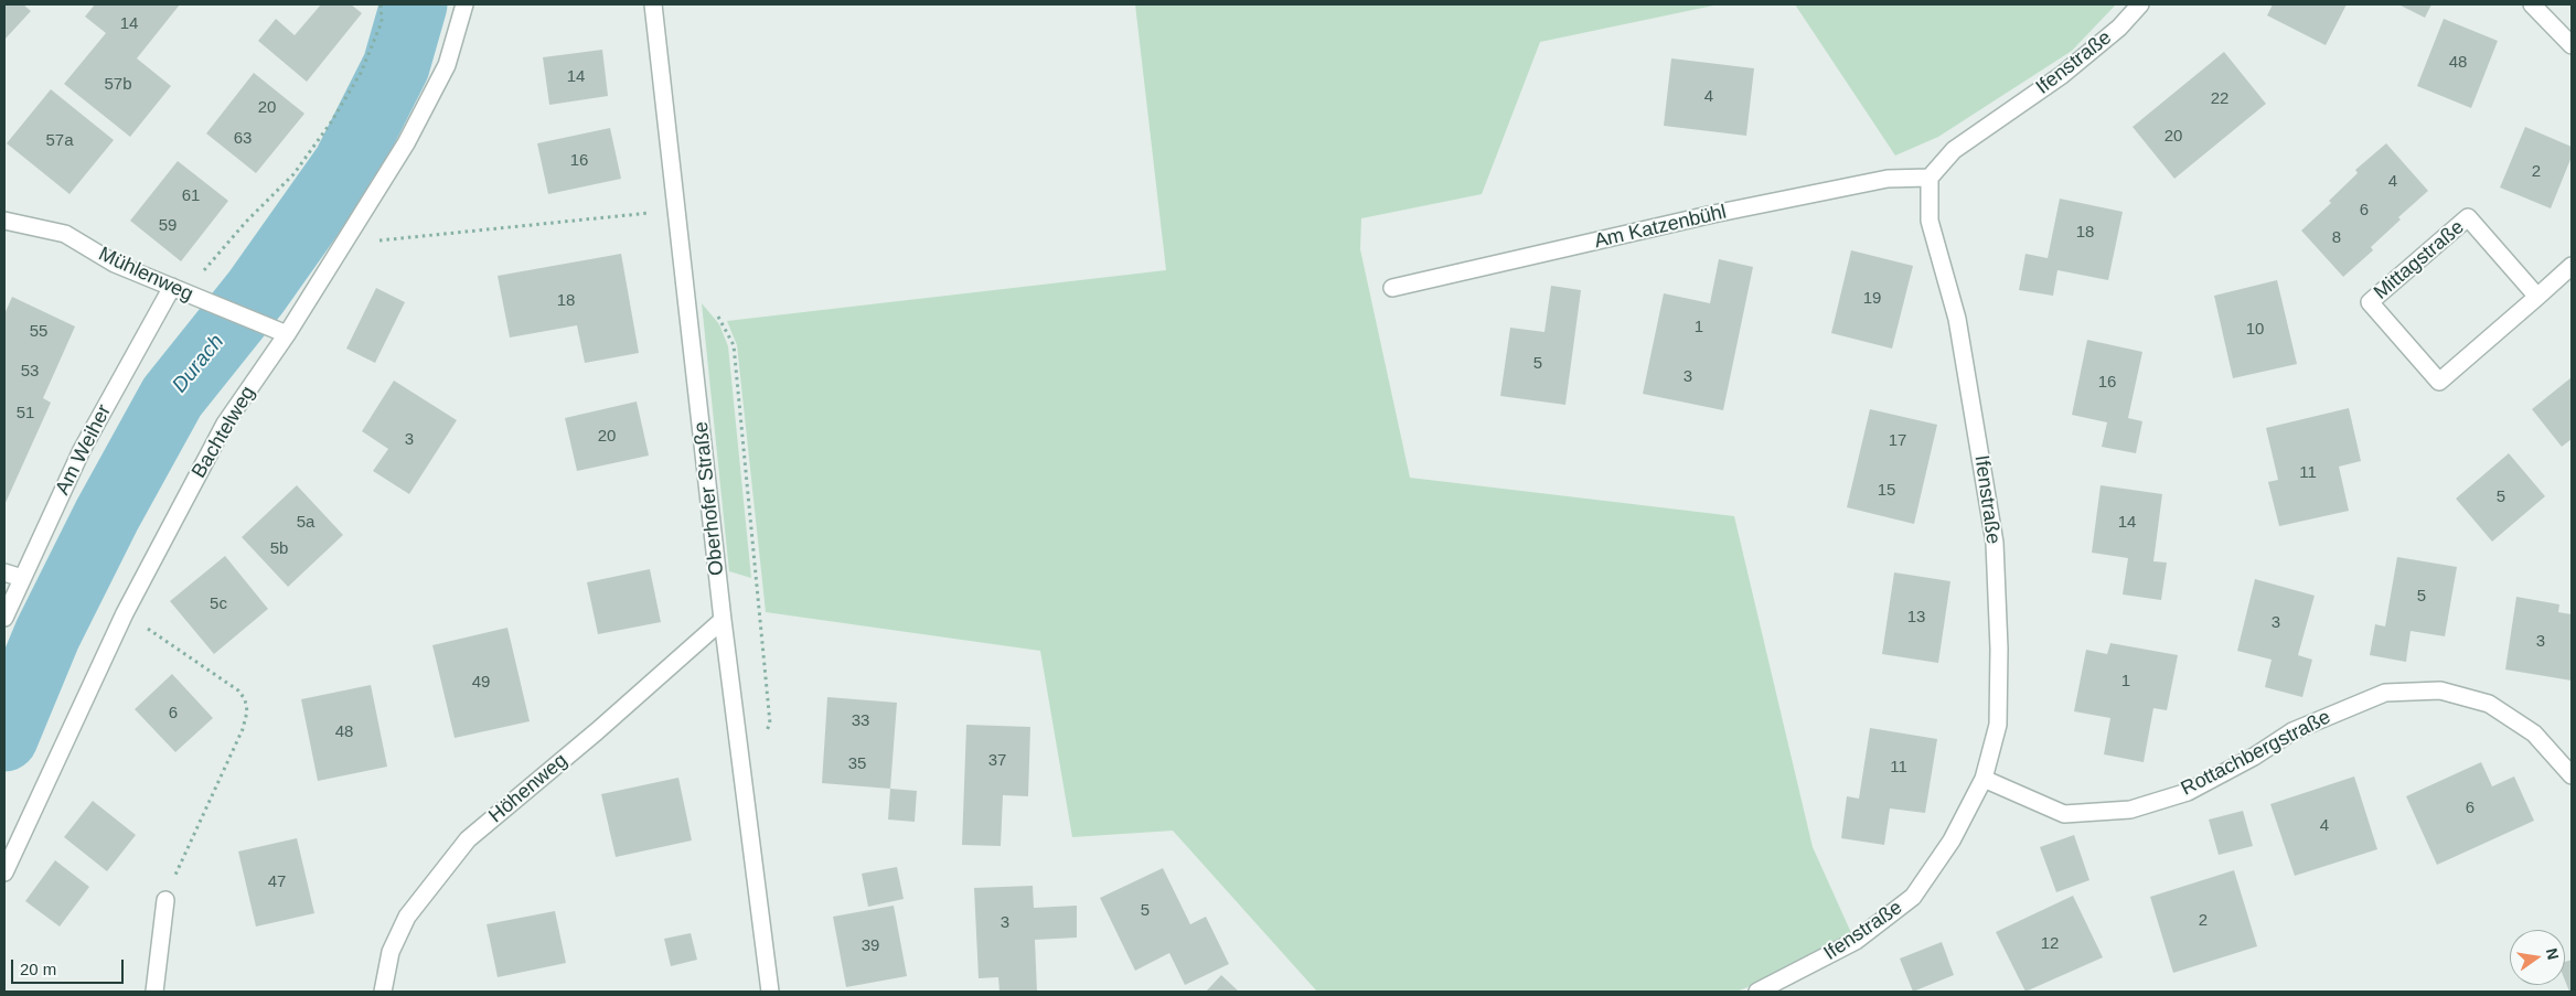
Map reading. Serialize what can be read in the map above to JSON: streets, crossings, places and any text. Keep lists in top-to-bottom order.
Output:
{
  "streets": {
    "street": [
      "Ifenstraße",
      "Am Katzenbühl",
      "Mittagstraße",
      "Mühlenweg",
      "Bachtelweg",
      "Am Weiher",
      "Oberhofer Straße",
      "Rottachbergstraße",
      "Höhenweg"
    ]
  },
  "crossings": [
    ["Ifenstraße", "Am Katzenbühl"],
    ["Ifenstraße", "Rottachbergstraße"],
    ["Mühlenweg", "Bachtelweg"],
    ["Mühlenweg", "Am Weiher"],
    ["Oberhofer Straße", "Höhenweg"]
  ],
  "water": ["Durach"],
  "house_numbers": [
    "14",
    "48",
    "14",
    "57b",
    "4",
    "22",
    "20",
    "20",
    "63",
    "57a",
    "16",
    "2",
    "4",
    "61",
    "6",
    "59",
    "18",
    "8",
    "19",
    "18",
    "1",
    "10",
    "55",
    "5",
    "53",
    "3",
    "16",
    "51",
    "20",
    "3",
    "17",
    "11",
    "15",
    "5",
    "5a",
    "14",
    "5b",
    "5",
    "5c",
    "13",
    "3",
    "3",
    "1",
    "49",
    "6",
    "33",
    "48",
    "37",
    "35",
    "11",
    "6",
    "4",
    "47",
    "5",
    "2",
    "3",
    "12",
    "39"
  ],
  "scale_bar": "20 m",
  "north": "right"
}
